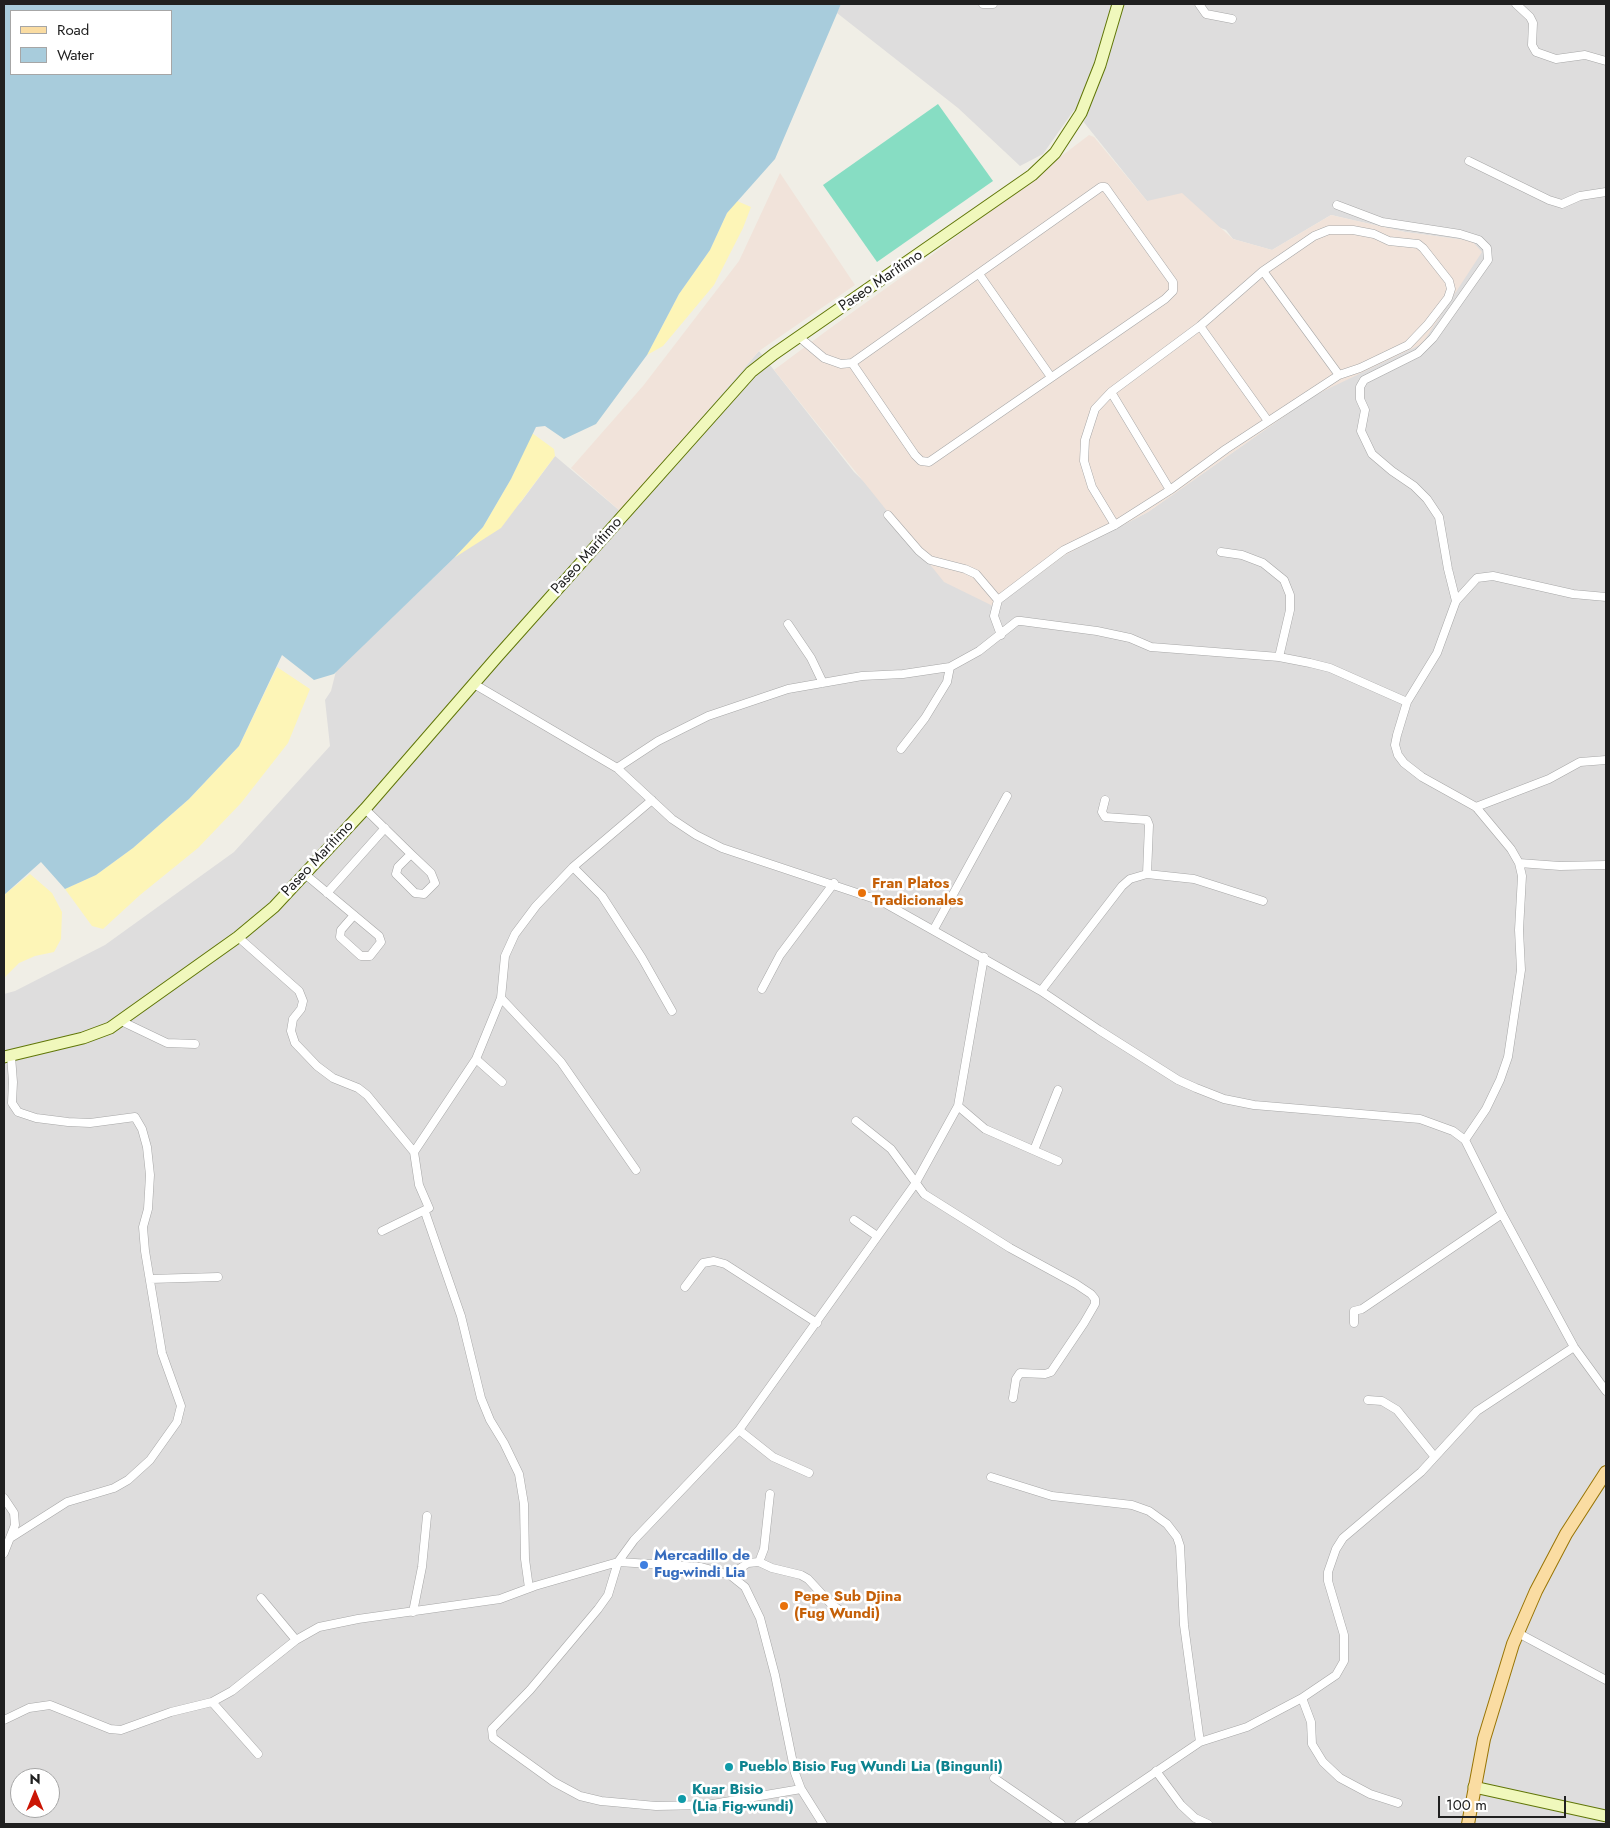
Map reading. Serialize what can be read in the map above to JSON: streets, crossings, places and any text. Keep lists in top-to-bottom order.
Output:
{
  "streets": {
    "main road": ["Paseo Marítimo"]
  },
  "places": [
    "Fran Platos Tradicionales",
    "Mercadillo de Fug-windi Lia",
    "Pepe Sub Djina (Fug Wundi)",
    "Pueblo Bisio Fug Wundi Lia (Bingunli)",
    "Kuar Bisio (Lia Fig-wundi)"
  ],
  "legend": ["Road", "Water"],
  "scale_bar": "100 m",
  "north": "top"
}
